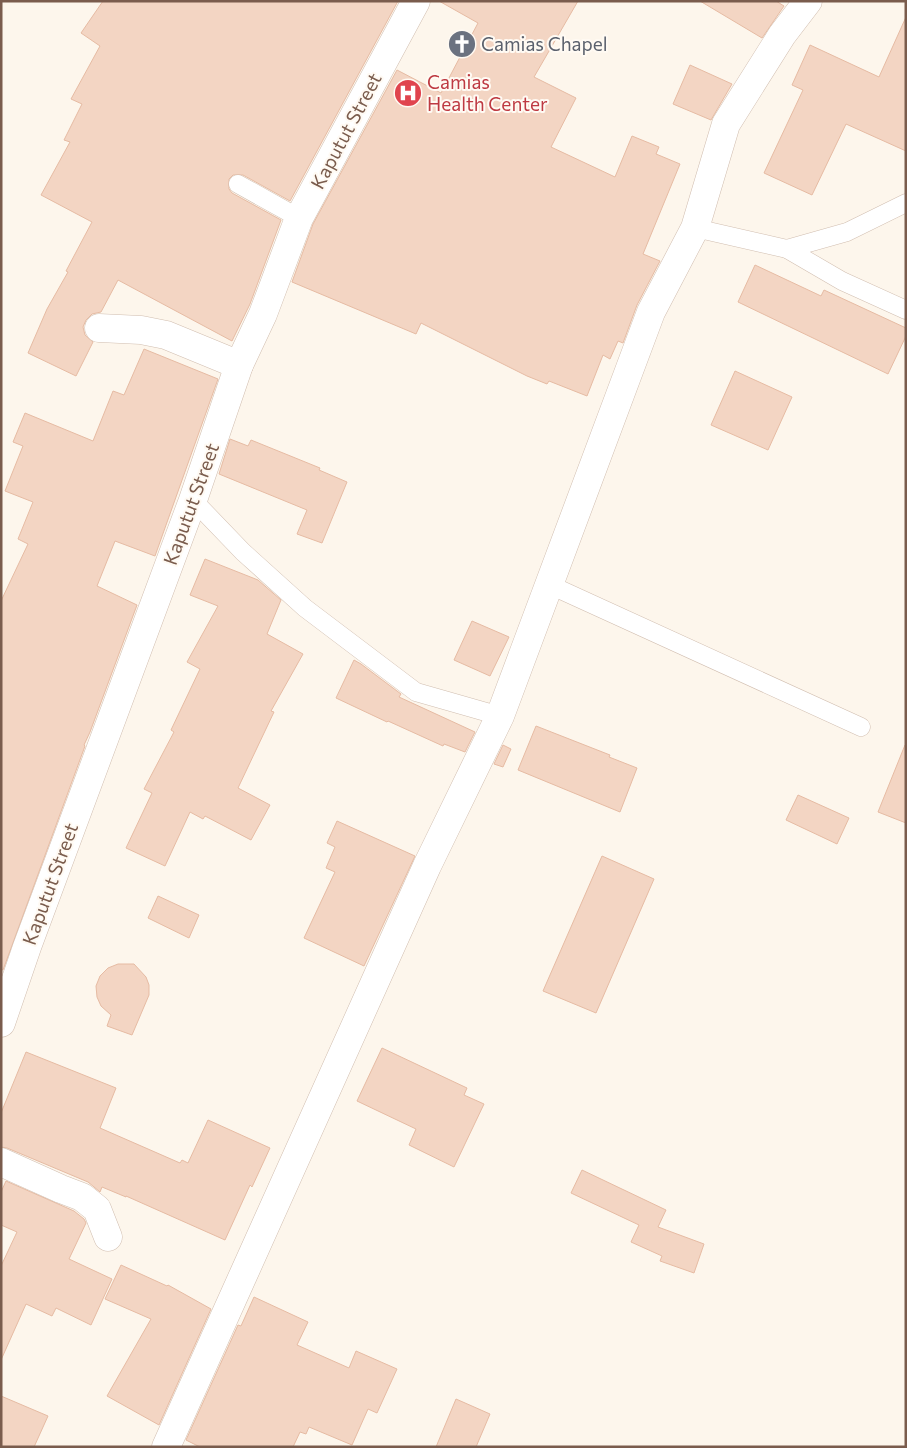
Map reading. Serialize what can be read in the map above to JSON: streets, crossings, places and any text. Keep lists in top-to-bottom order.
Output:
{
  "streets": {
    "street": ["Kaputut Street"]
  },
  "places": {
    "church": ["Camias Chapel"],
    "hospital": ["Camias Health Center"]
  }
}
